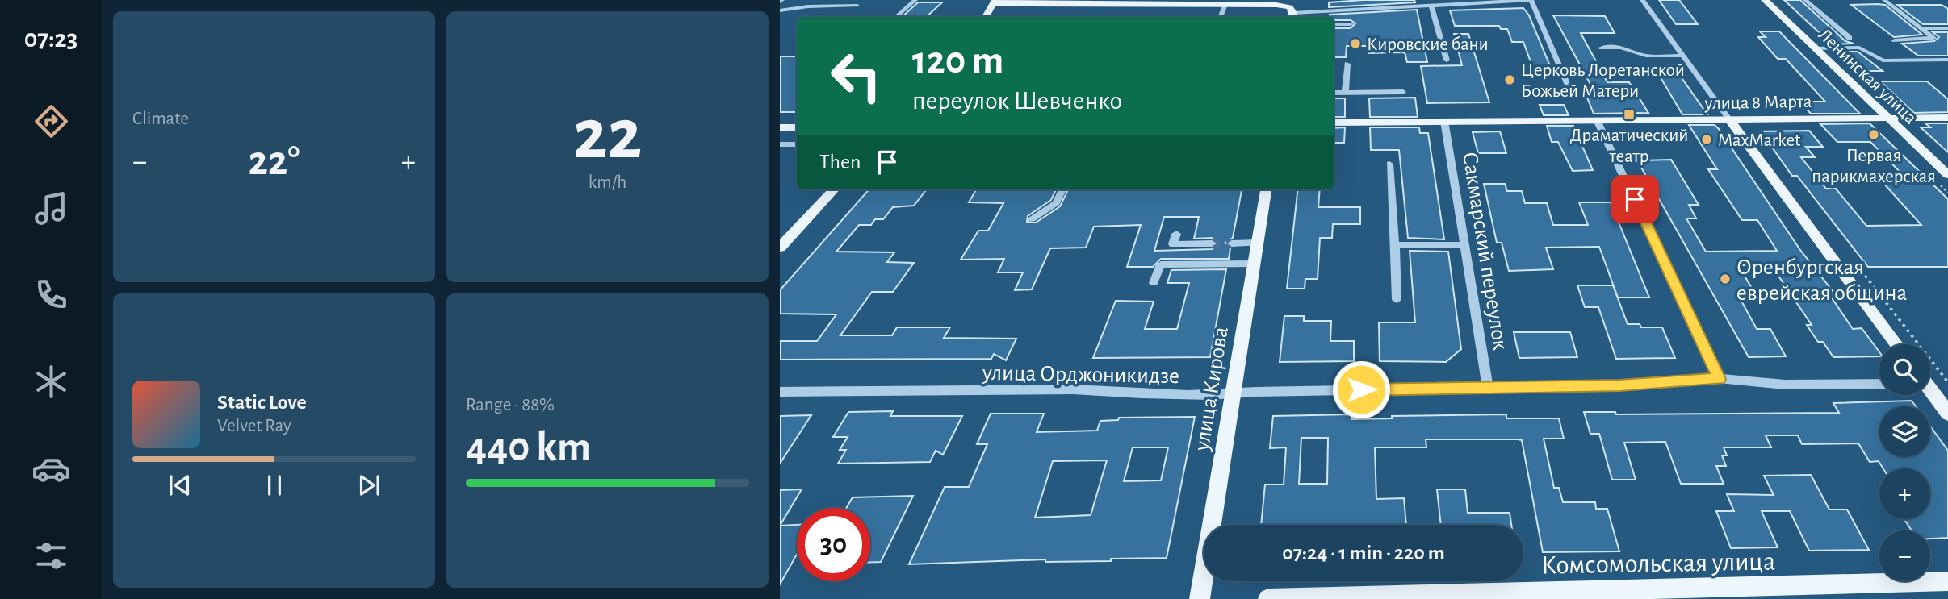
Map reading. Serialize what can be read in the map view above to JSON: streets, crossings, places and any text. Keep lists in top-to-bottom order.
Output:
{
  "streets": {
    "main road": [
      "Ленинская улица",
      "улица 8 Марта",
      "улица Кирова",
      "Комсомольская улица"
    ],
    "street": ["Сакмарский переулок", "улица Орджоникидзе"]
  },
  "crossings": [
    ["Ленинская улица", "улица 8 Марта"],
    ["улица 8 Марта", "Сакмарский переулок"],
    ["Сакмарский переулок", "улица Орджоникидзе"],
    ["улица Орджоникидзе", "улица Кирова"]
  ],
  "places": {
    "other": [
      "Кировские бани",
      "Церковь Лоретанской Божьей Матери",
      "Первая парикмахерская",
      "MaxMarket",
      "Оренбургская еврейская община"
    ],
    "transit": ["Драматический театр"]
  },
  "page": {
    "tabs": "07:23",
    "tile": [
      "Climate",
      ["22", "km/h"],
      ["Range · 88%", "440 km"]
    ],
    "turn": ["120 m", "переулок Шевченко"],
    "then": "Then",
    "heat": ["−", "22°", "+"],
    "map_buttons": ["+", "−"],
    "song": ["Static Love", "Velvet Ray"],
    "limit": "30",
    "trip": "07:24 · 1 min · 220 m"
  }
}
